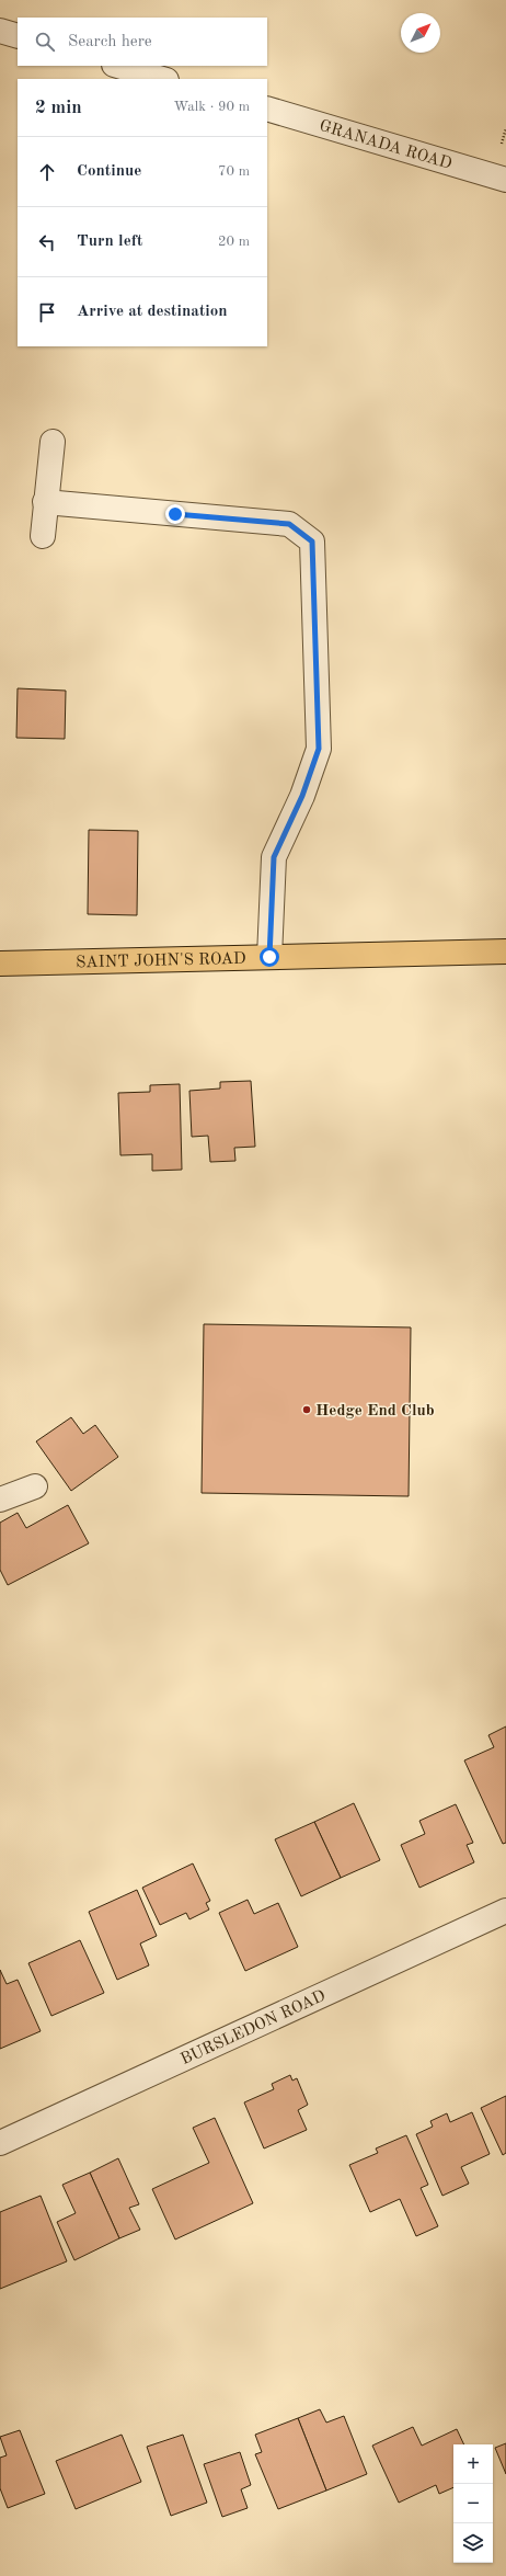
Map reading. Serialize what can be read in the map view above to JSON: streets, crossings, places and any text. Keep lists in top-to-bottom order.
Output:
{
  "streets": {
    "main road": ["SAINT JOHN'S ROAD"],
    "street": ["GRANADA ROAD", "BURSLEDON ROAD"]
  },
  "places": ["Hedge End Club"],
  "north": "top right",
  "page": {
    "search": "Search here",
    "heading": ["2 min", "Walk · 90 m"],
    "list": [
      ["Continue", "70 m"],
      ["Turn left", "20 m"],
      "Arrive at destination"
    ],
    "map_buttons": ["+", "−"]
  }
}
